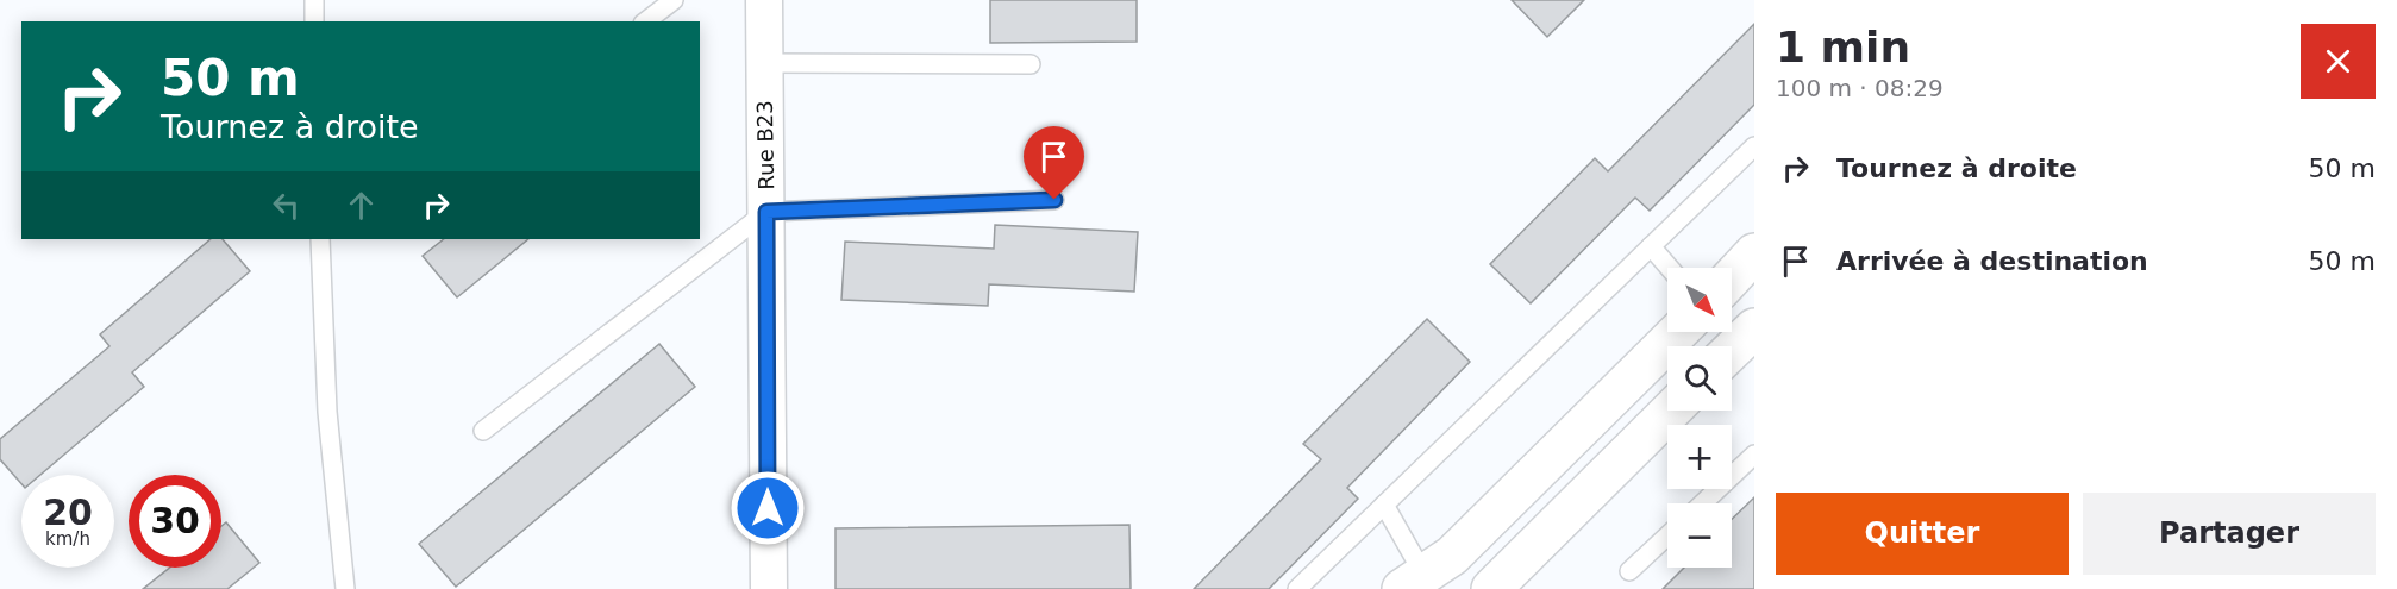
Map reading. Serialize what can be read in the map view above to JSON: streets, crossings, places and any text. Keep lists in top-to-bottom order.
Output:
{
  "streets": {
    "street": ["Rue B23"]
  },
  "north": "bottom right",
  "page": {
    "heading": ["1 min", "100 m · 08:29"],
    "turn": ["50 m", "Tournez à droite"],
    "list": [
      {
        "name": "Tournez à droite",
        "value": "50 m"
      },
      {
        "name": "Arrivée à destination",
        "value": "50 m"
      }
    ],
    "map_buttons": ["+", "−"],
    "speed": "20 km/h",
    "limit": "30",
    "buttons": ["Quitter", "Partager"]
  }
}
